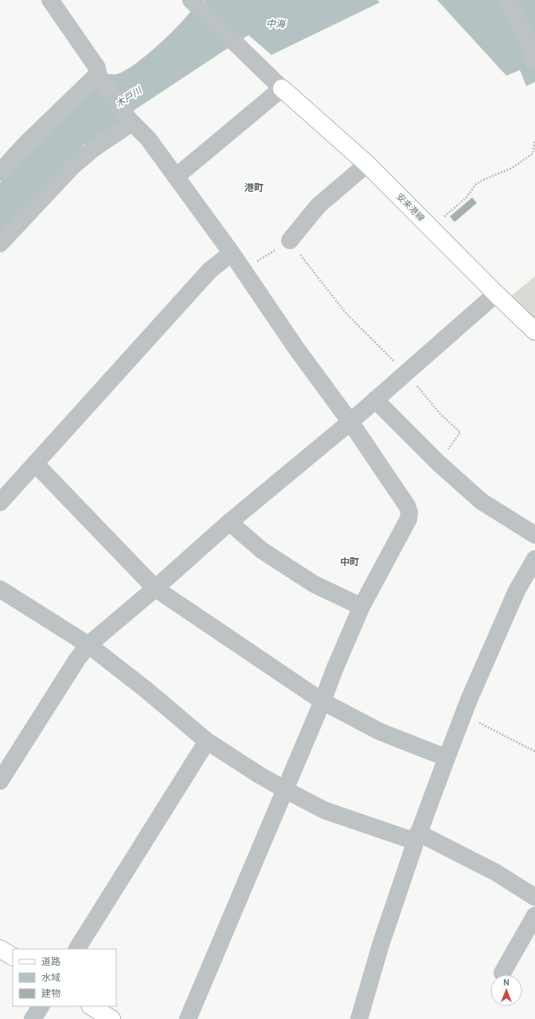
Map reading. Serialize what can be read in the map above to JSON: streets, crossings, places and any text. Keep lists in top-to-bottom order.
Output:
{
  "streets": {
    "main road": ["安来港線"]
  },
  "districts": ["港町", "中町"],
  "water": ["中海", "木戸川"],
  "legend": ["道路", "水域", "建物"],
  "north": "top"
}
